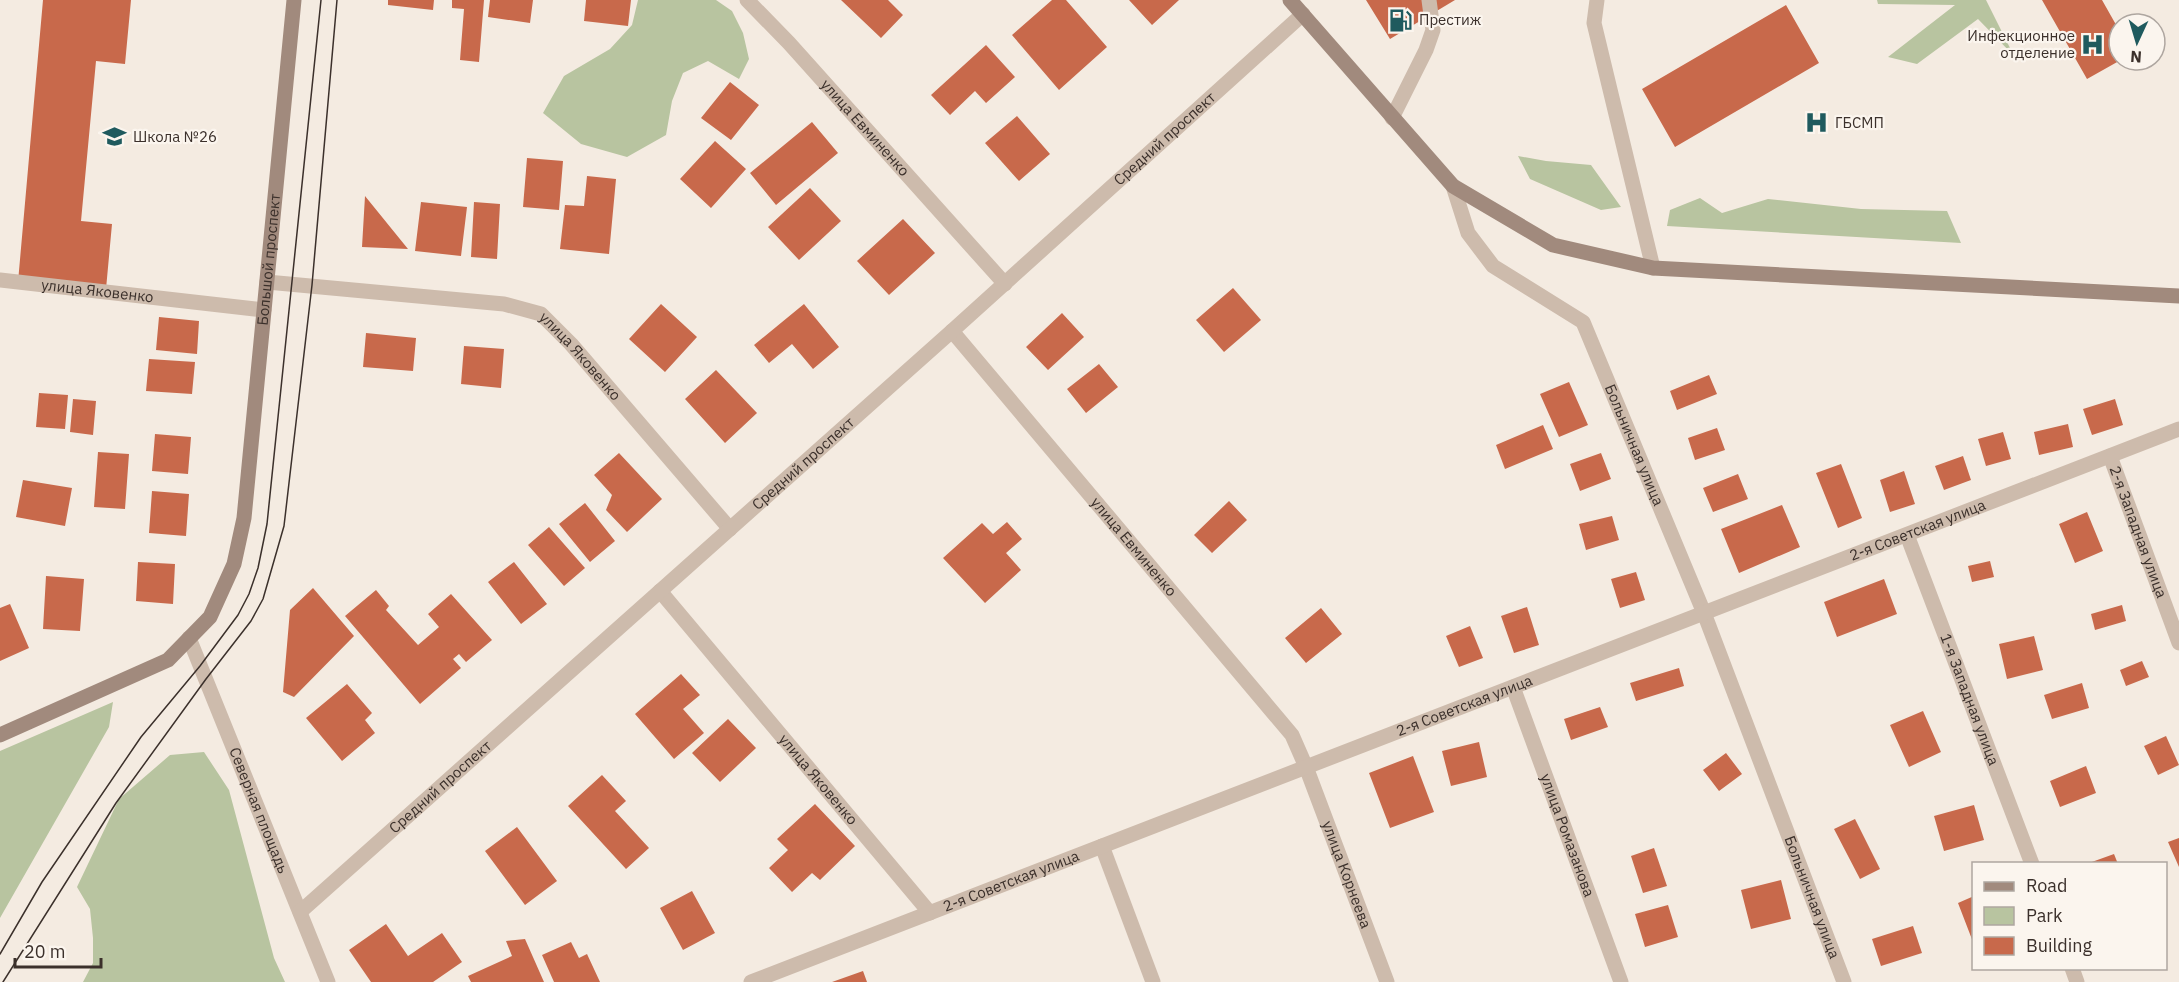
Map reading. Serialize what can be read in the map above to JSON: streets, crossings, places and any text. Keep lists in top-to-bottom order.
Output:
{
  "streets": {
    "main road": ["Большой проспект", "Больничная улица"],
    "street": [
      "улица Евминенко",
      "Средний проспект",
      "улица Яковенко",
      "2-я Советская улица",
      "2-я Западная улица",
      "1-я Западная улица",
      "Северная площадь",
      "улица Ромазанова",
      "улица Корнеева"
    ]
  },
  "crossings": [
    ["улица Евминенко", "Средний проспект"],
    ["улица Евминенко", "2-я Советская улица"],
    ["улица Евминенко", "улица Корнеева"],
    ["Средний проспект", "улица Яковенко"],
    ["Средний проспект", "Больничная улица"],
    ["Средний проспект", "Северная площадь"],
    ["Большой проспект", "улица Яковенко"],
    ["Большой проспект", "Северная площадь"],
    ["улица Яковенко", "2-я Советская улица"],
    ["Больничная улица", "2-я Советская улица"],
    ["2-я Советская улица", "2-я Западная улица"],
    ["2-я Советская улица", "1-я Западная улица"],
    ["2-я Советская улица", "улица Ромазанова"],
    ["2-я Советская улица", "улица Корнеева"]
  ],
  "places": {
    "fuel station": ["Престиж"],
    "hospital": ["Инфекционное отделение", "ГБСМП"],
    "school or university": ["Школа №26"]
  },
  "legend": ["Road", "Park", "Building"],
  "scale_bar": "20 m",
  "north": "bottom"
}
